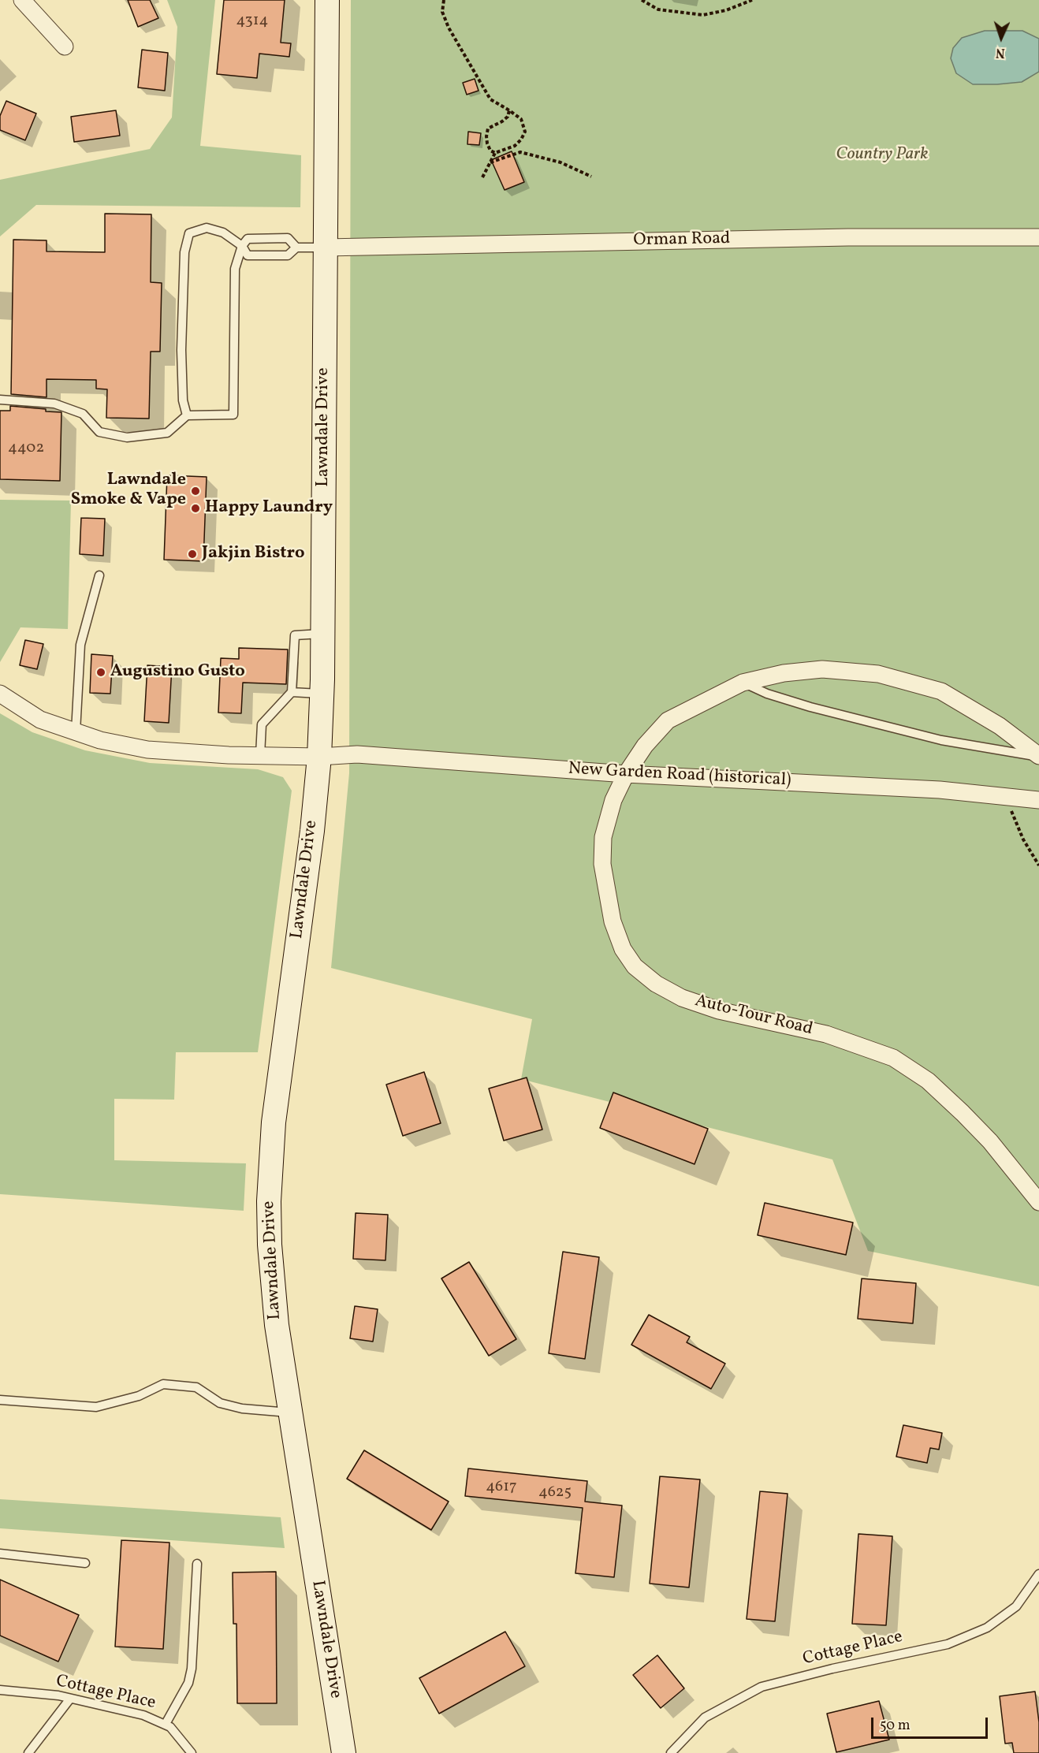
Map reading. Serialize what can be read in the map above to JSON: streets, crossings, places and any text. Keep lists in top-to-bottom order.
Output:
{
  "streets": {
    "main road": ["Lawndale Drive"],
    "street": ["Orman Road", "New Garden Road (historical)", "Auto-Tour Road"],
    "lane": ["Cottage Place"]
  },
  "crossings": [
    ["Orman Road", "Lawndale Drive"],
    ["Lawndale Drive", "New Garden Road (historical)"],
    ["New Garden Road (historical)", "Auto-Tour Road"]
  ],
  "parks": ["Country Park"],
  "places": [
    "Lawndale Smoke & Vape",
    "Happy Laundry",
    "Jakjin Bistro",
    "Augustino Gusto"
  ],
  "house_numbers": [
    "4314",
    "4402",
    "4617",
    "4625"
  ],
  "scale_bar": "50 m",
  "north": "bottom"
}
